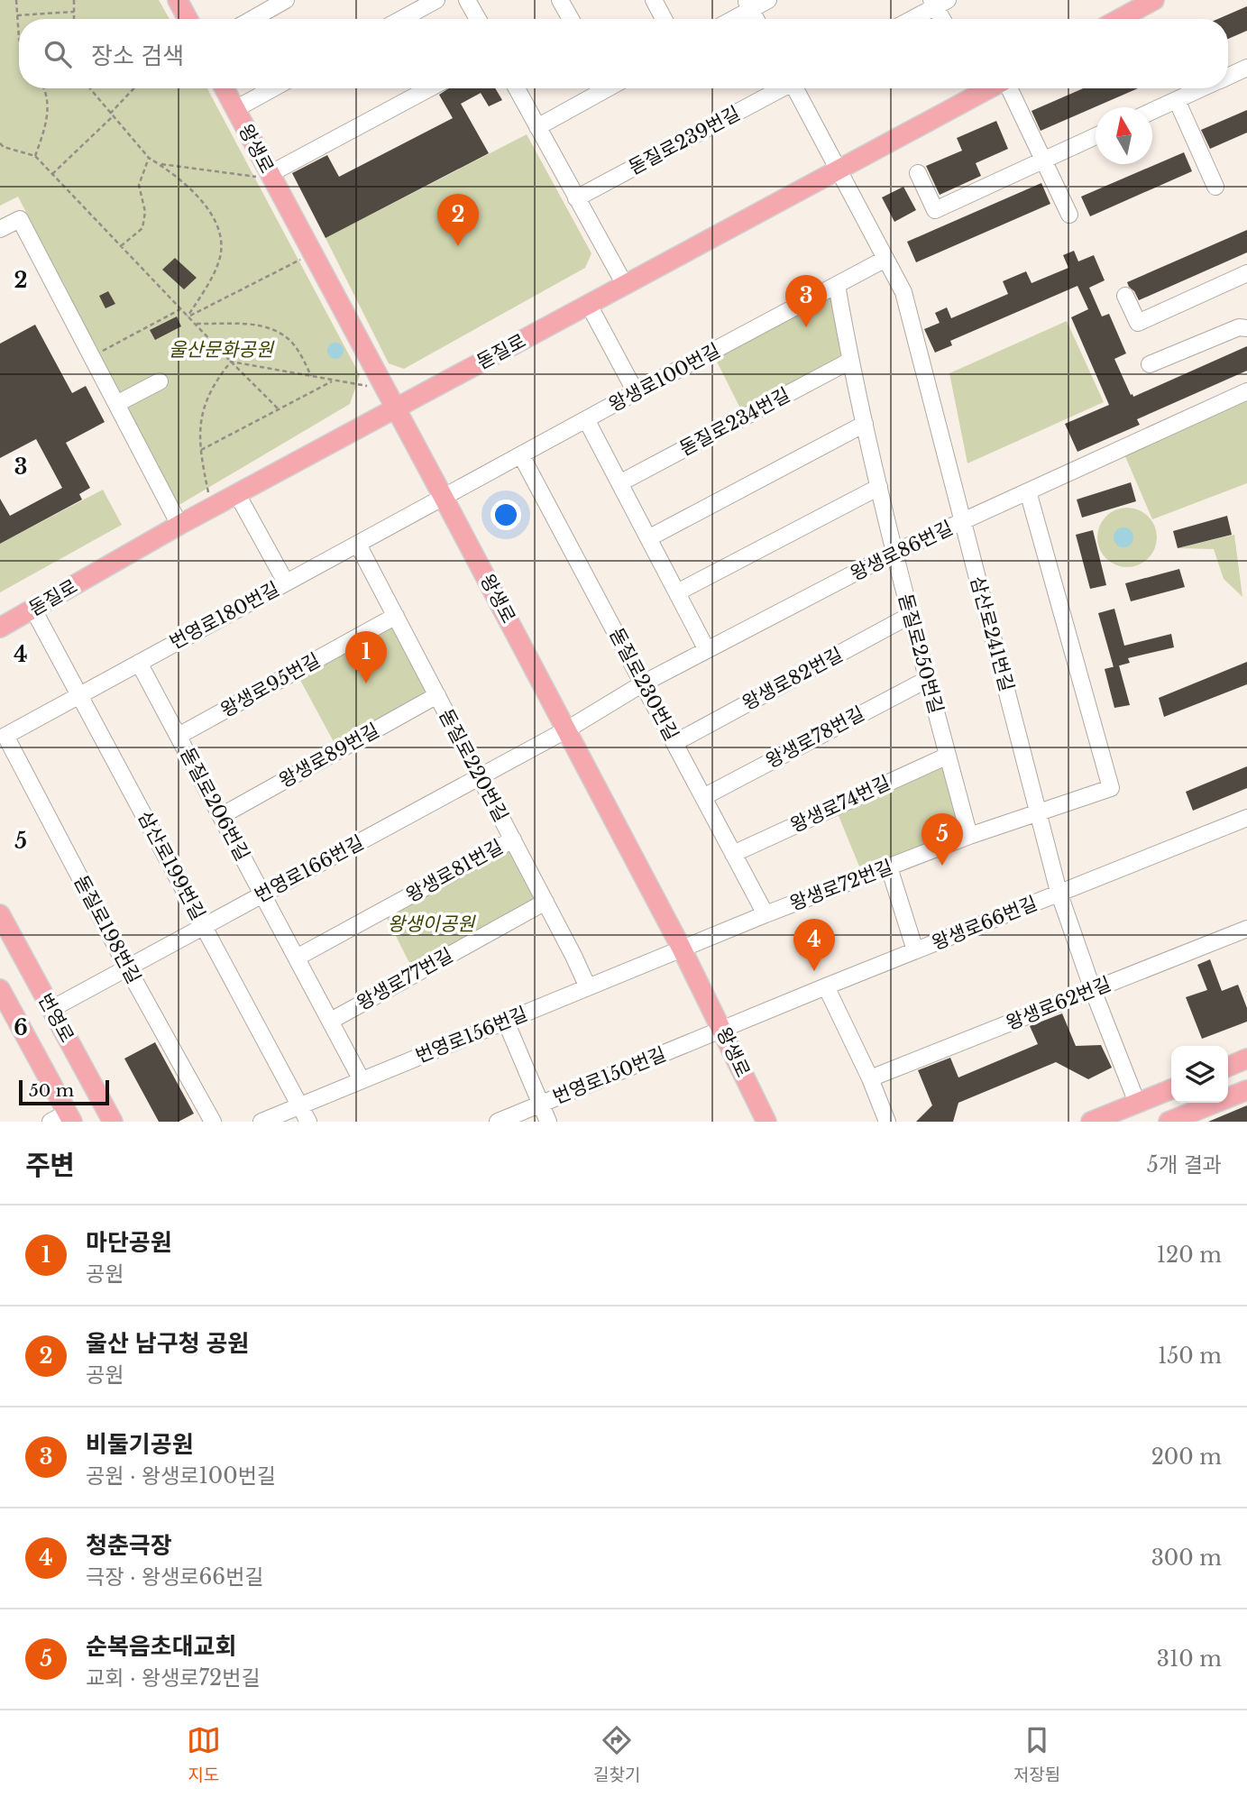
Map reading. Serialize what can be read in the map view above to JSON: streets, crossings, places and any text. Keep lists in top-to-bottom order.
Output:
{
  "streets": {
    "main road": ["왕생로", "돋질로", "번영로"],
    "street": [
      "돋질로239번길",
      "왕생로100번길",
      "돋질로234번길",
      "왕생로86번길",
      "번영로180번길",
      "삼산로241번길",
      "돋질로250번길",
      "왕생로82번길",
      "돋질로230번길",
      "왕생로95번길",
      "왕생로78번길",
      "왕생로89번길",
      "돋질로220번길",
      "돋질로206번길",
      "왕생로74번길",
      "삼산로199번길",
      "번영로166번길",
      "왕생로81번길",
      "왕생로72번길",
      "왕생로66번길",
      "돋질로198번길",
      "왕생로77번길",
      "왕생로62번길",
      "번영로156번길",
      "번영로150번길"
    ]
  },
  "crossings": [
    ["왕생로", "돋질로"],
    ["왕생로", "왕생로100번길"],
    ["왕생로", "왕생로86번길"],
    ["왕생로", "번영로180번길"],
    ["왕생로", "번영로166번길"],
    ["왕생로", "왕생로72번길"],
    ["왕생로", "왕생로66번길"],
    ["왕생로", "번영로156번길"],
    ["왕생로", "번영로150번길"],
    ["돋질로", "삼산로241번길"],
    ["돋질로", "삼산로199번길"],
    ["왕생로100번길", "번영로180번길"],
    ["왕생로100번길", "삼산로241번길"],
    ["왕생로100번길", "돋질로250번길"],
    ["왕생로100번길", "돋질로230번길"],
    ["돋질로234번길", "돋질로250번길"],
    ["왕생로86번길", "삼산로241번길"],
    ["왕생로86번길", "돋질로250번길"],
    ["왕생로86번길", "돋질로230번길"],
    ["왕생로86번길", "번영로166번길"],
    ["왕생로86번길", "왕생로72번길"],
    ["번영로180번길", "돋질로220번길"],
    ["번영로180번길", "돋질로206번길"],
    ["번영로180번길", "삼산로199번길"],
    ["번영로180번길", "돋질로198번길"],
    ["삼산로241번길", "왕생로72번길"],
    ["삼산로241번길", "왕생로66번길"],
    ["삼산로241번길", "왕생로62번길"],
    ["돋질로250번길", "왕생로82번길"],
    ["돋질로250번길", "왕생로78번길"],
    ["돋질로250번길", "왕생로74번길"],
    ["돋질로250번길", "왕생로72번길"],
    ["왕생로82번길", "돋질로230번길"],
    ["돋질로230번길", "왕생로78번길"],
    ["돋질로230번길", "왕생로74번길"],
    ["돋질로230번길", "왕생로72번길"],
    ["왕생로95번길", "돋질로220번길"],
    ["왕생로95번길", "돋질로206번길"],
    ["왕생로89번길", "돋질로220번길"],
    ["왕생로89번길", "돋질로206번길"],
    ["돋질로220번길", "번영로166번길"],
    ["돋질로220번길", "왕생로81번길"],
    ["돋질로220번길", "왕생로77번길"],
    ["돋질로220번길", "번영로156번길"],
    ["돋질로206번길", "번영로166번길"],
    ["돋질로206번길", "왕생로81번길"],
    ["돋질로206번길", "왕생로77번길"],
    ["돋질로206번길", "번영로156번길"],
    ["삼산로199번길", "번영로166번길"],
    ["삼산로199번길", "번영로156번길"],
    ["번영로166번길", "돋질로198번길"],
    ["번영로166번길", "번영로"],
    ["왕생로72번길", "번영로156번길"],
    ["왕생로66번길", "번영로150번길"]
  ],
  "parks": ["울산문화공원", "왕생이공원"],
  "scale_bar": "50 m",
  "north": "top",
  "page": {
    "search": "장소 검색",
    "pins": [
      "2",
      "3",
      "1",
      "5",
      "4"
    ],
    "scale": "50 m",
    "heading": ["주변", "5개 결과"],
    "list": [
      {
        "mark": "1",
        "name": "마단공원",
        "note": "공원",
        "value": "120 m"
      },
      {
        "mark": "2",
        "name": "울산 남구청 공원",
        "note": "공원",
        "value": "150 m"
      },
      {
        "mark": "3",
        "name": "비둘기공원",
        "note": "공원 · 왕생로100번길",
        "value": "200 m"
      },
      {
        "mark": "4",
        "name": "청춘극장",
        "note": "극장 · 왕생로66번길",
        "value": "300 m"
      },
      {
        "mark": "5",
        "name": "순복음초대교회",
        "note": "교회 · 왕생로72번길",
        "value": "310 m"
      }
    ],
    "nav": ["지도", "길찾기", "저장됨"]
  },
  "grid": {
    "rows": [
      "2",
      "3",
      "4",
      "5",
      "6"
    ]
  }
}
